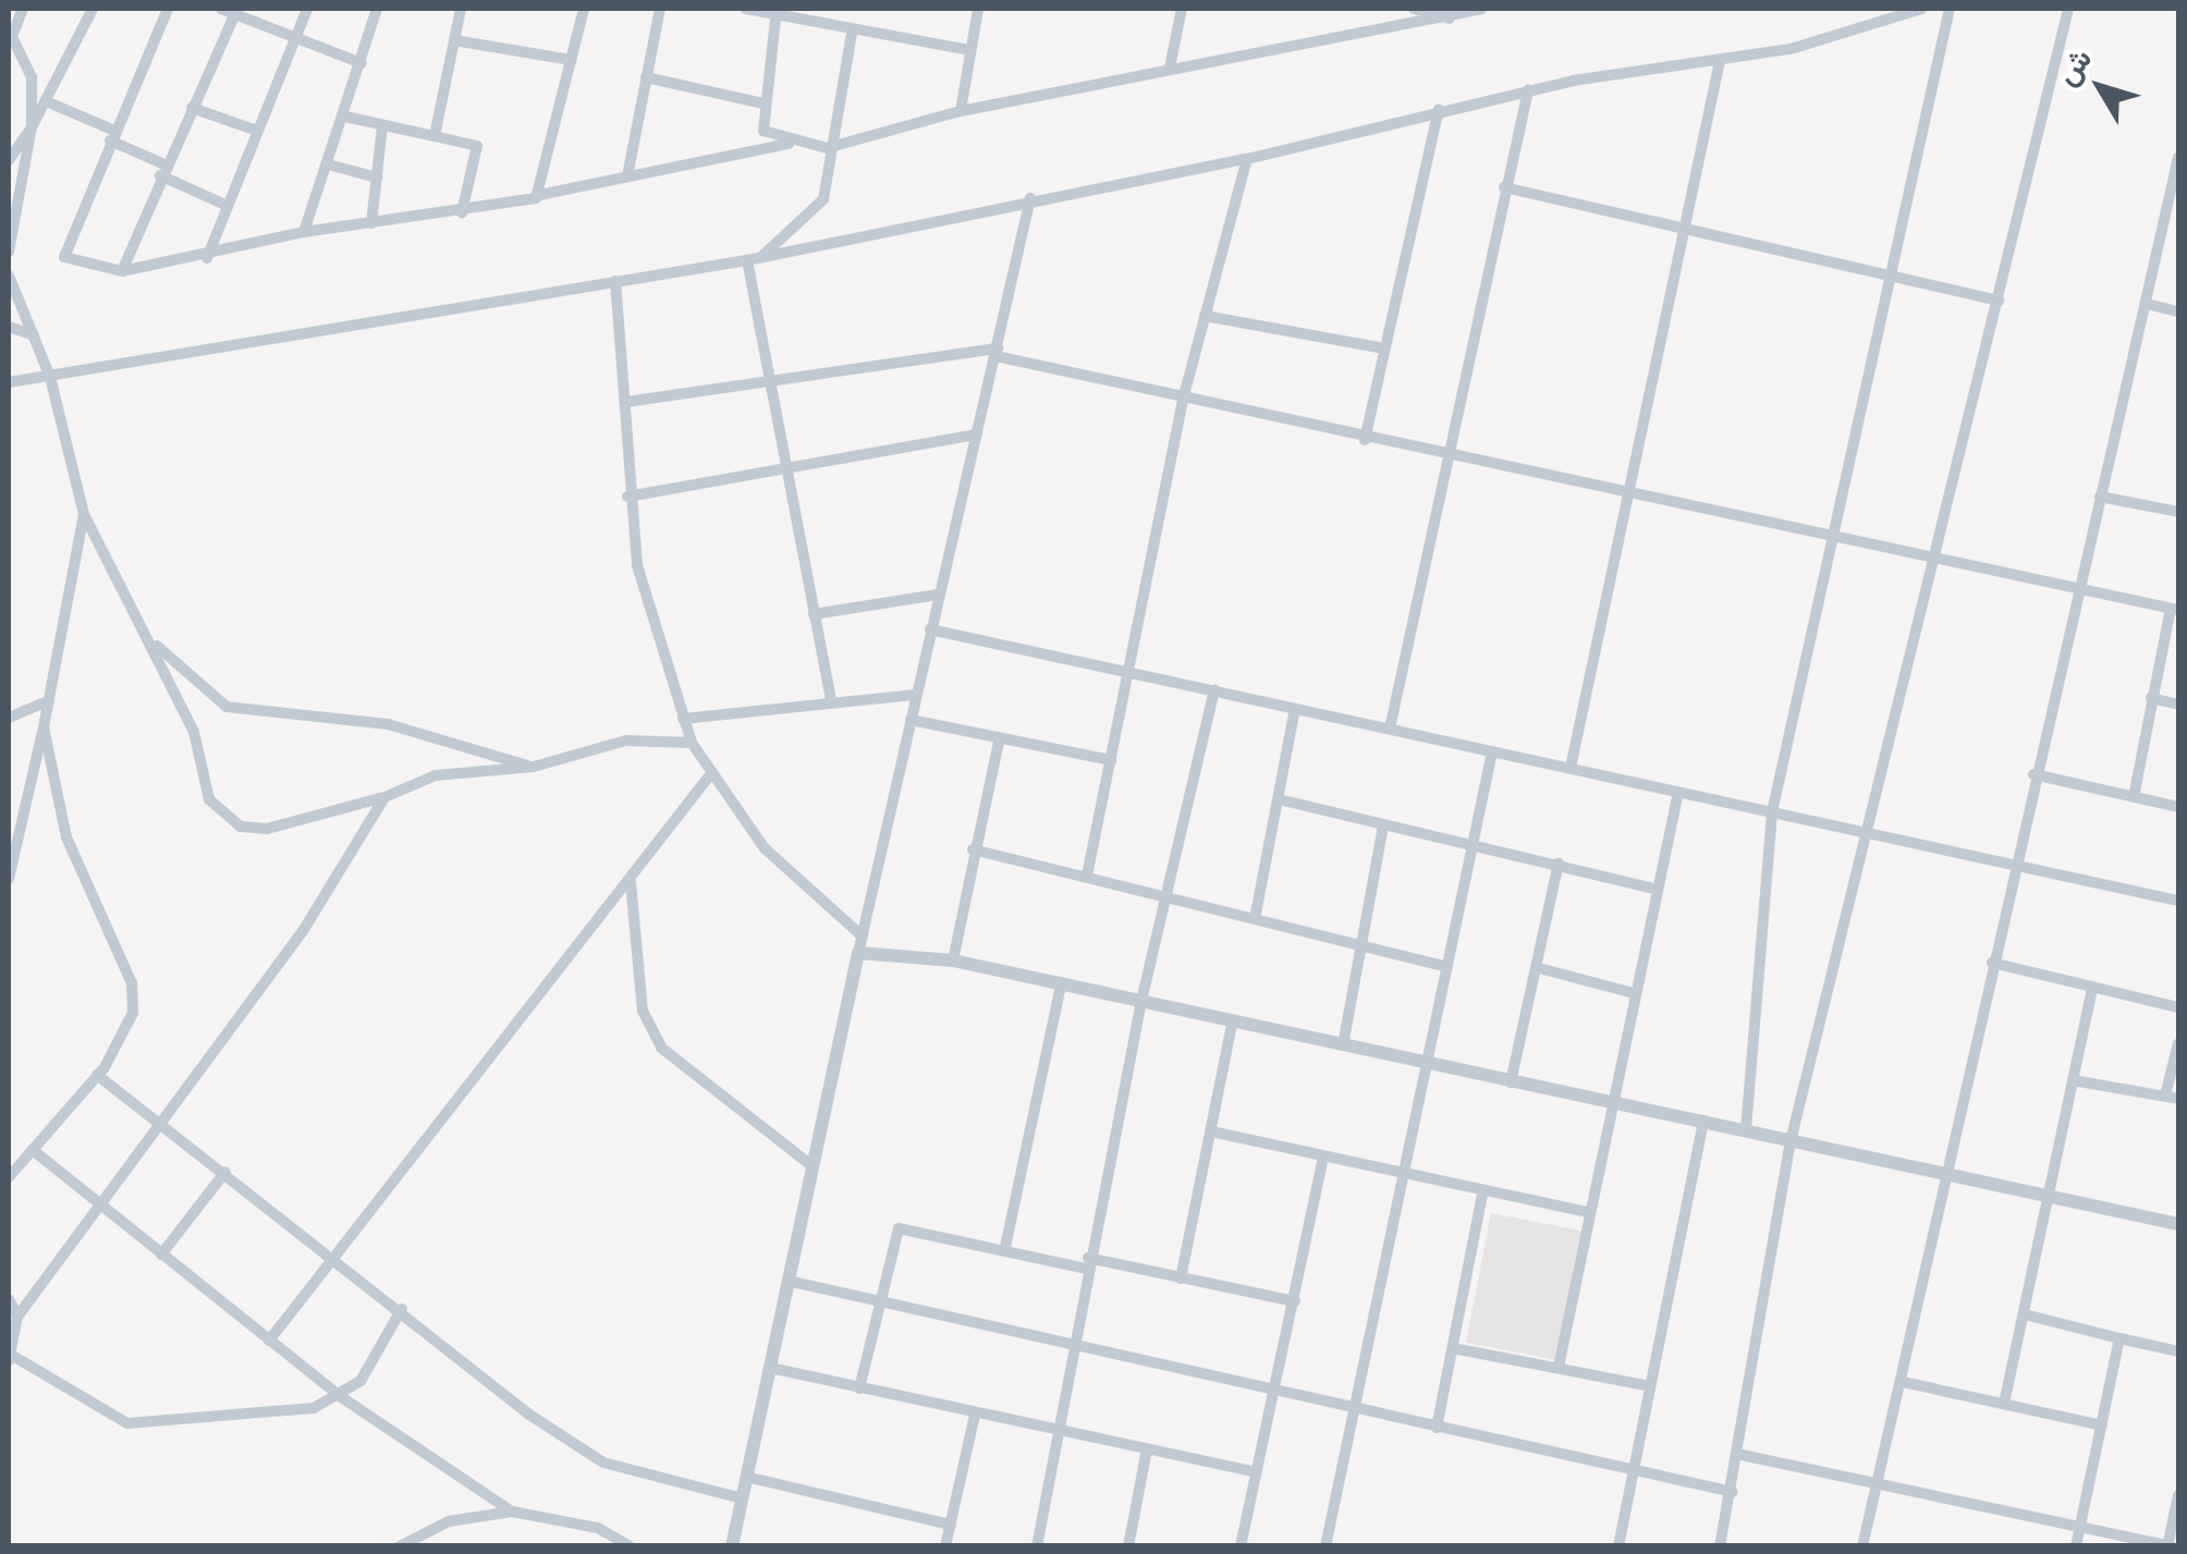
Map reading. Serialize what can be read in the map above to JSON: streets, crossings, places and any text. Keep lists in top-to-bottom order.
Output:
{
  "north": "top left"
}
